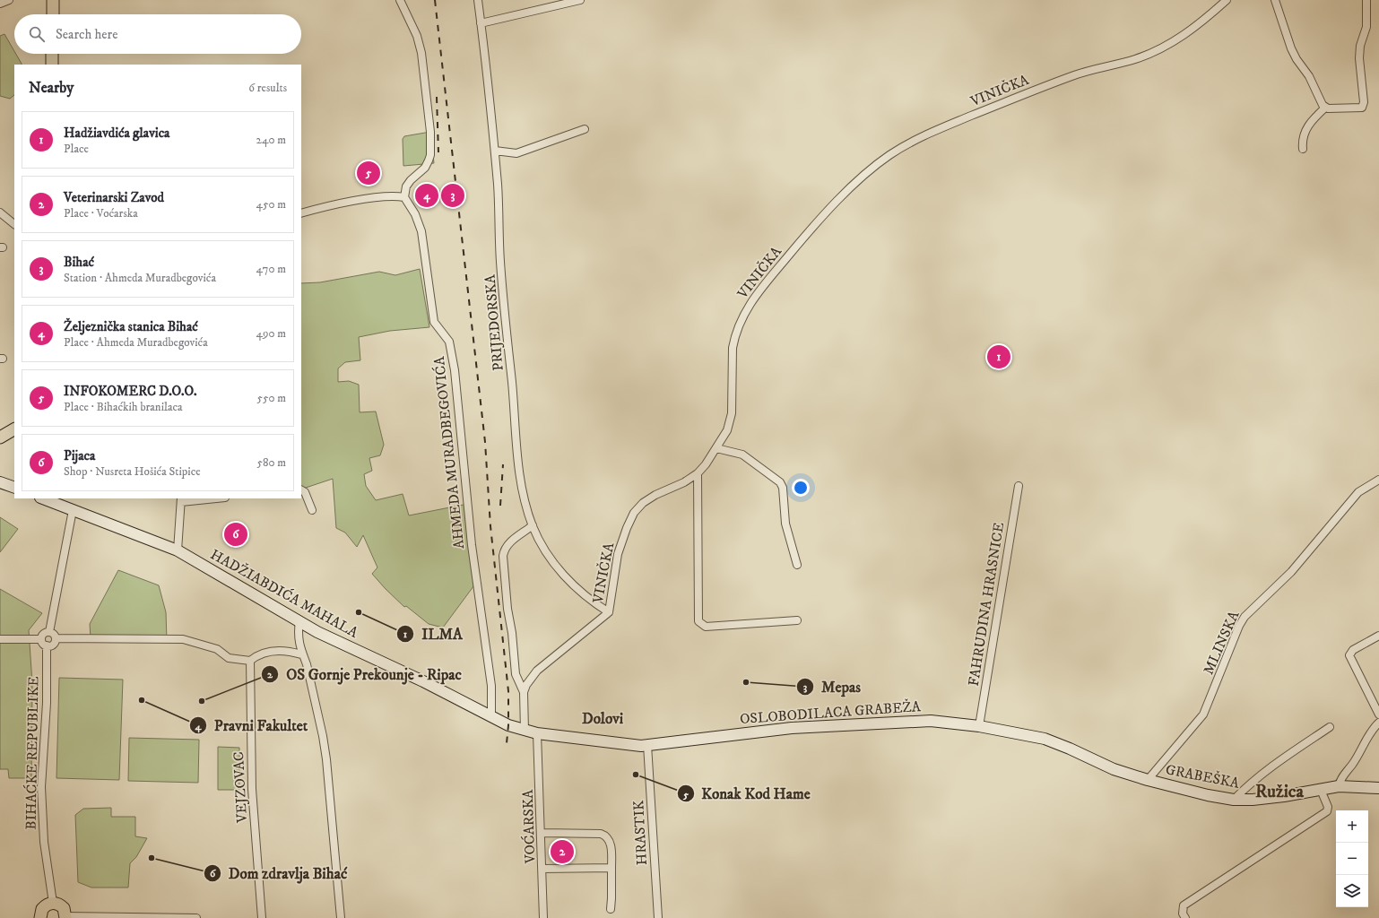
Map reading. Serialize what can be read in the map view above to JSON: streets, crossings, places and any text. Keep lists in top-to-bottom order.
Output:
{
  "streets": {
    "street": [
      "VINIČKA",
      "PRIJEDORSKA",
      "AHMEDA MURADBEGOVIĆA",
      "HADŽIABDIĆA MAHALA",
      "FAHRUDINA HRASNICE",
      "MLINSKA",
      "OSLOBODILACA GRABEŽA",
      "BIHAĆKE REPUBLIKE",
      "GRABEŠKA",
      "VEJZOVAC",
      "VOĆARSKA",
      "HRASTIK"
    ]
  },
  "crossings": [
    ["VINIČKA", "PRIJEDORSKA"],
    ["AHMEDA MURADBEGOVIĆA", "HADŽIABDIĆA MAHALA"],
    ["HADŽIABDIĆA MAHALA", "OSLOBODILACA GRABEŽA"],
    ["FAHRUDINA HRASNICE", "OSLOBODILACA GRABEŽA"],
    ["MLINSKA", "OSLOBODILACA GRABEŽA"],
    ["MLINSKA", "GRABEŠKA"],
    ["OSLOBODILACA GRABEŽA", "GRABEŠKA"],
    ["OSLOBODILACA GRABEŽA", "VOĆARSKA"],
    ["OSLOBODILACA GRABEŽA", "HRASTIK"]
  ],
  "districts": ["Dolovi", "Ružica"],
  "places": [
    "ILMA",
    "Mepas",
    "Pravni Fakultet",
    "OS Gornje Prekounje - Ripac",
    "Konak Kod Hame",
    "Dom zdravlja Bihać"
  ],
  "page": {
    "search": "Search here",
    "heading": ["Nearby", "6 results"],
    "list": [
      {
        "mark": "1",
        "name": "Hadžiavdića glavica",
        "note": "Place",
        "value": "240 m"
      },
      {
        "mark": "2",
        "name": "Veterinarski Zavod",
        "note": "Place · Voćarska",
        "value": "450 m"
      },
      {
        "mark": "3",
        "name": "Bihać",
        "note": "Station · Ahmeda Muradbegovića",
        "value": "470 m"
      },
      {
        "mark": "4",
        "name": "Željeznička stanica Bihać",
        "note": "Place · Ahmeda Muradbegovića",
        "value": "490 m"
      },
      {
        "mark": "5",
        "name": "INFOKOMERC D.O.O.",
        "note": "Place · Bihaćkih branilaca",
        "value": "550 m"
      },
      {
        "mark": "6",
        "name": "Pijaca",
        "note": "Shop · Nusreta Hošića Stipice",
        "value": "580 m"
      }
    ],
    "pins": [
      "5",
      "3",
      "4",
      "1",
      "6",
      "2"
    ],
    "map_buttons": ["+", "−"]
  }
}
